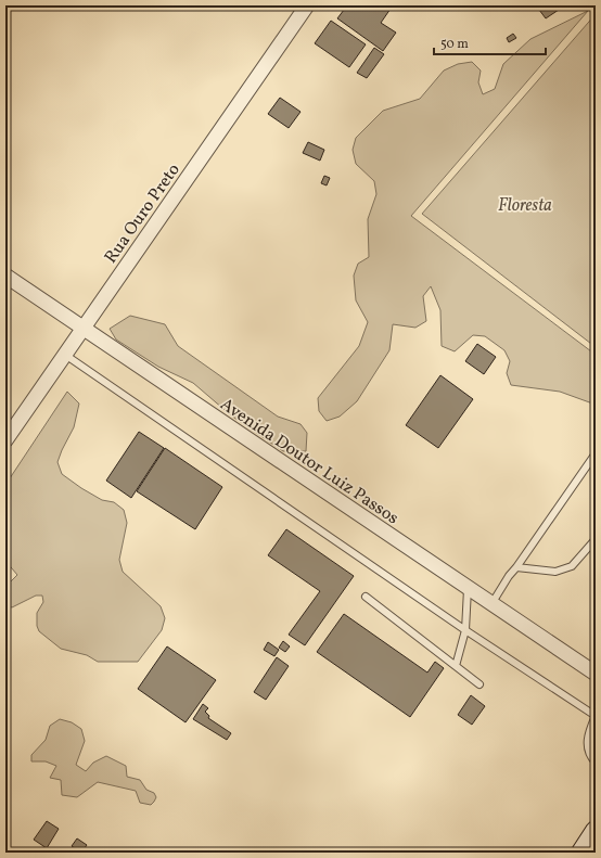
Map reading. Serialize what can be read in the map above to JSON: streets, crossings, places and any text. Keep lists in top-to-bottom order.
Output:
{
  "streets": {
    "street": ["Rua Ouro Preto", "Avenida Doutor Luiz Passos"]
  },
  "crossings": [
    ["Rua Ouro Preto", "Avenida Doutor Luiz Passos"]
  ],
  "parks": ["Floresta"],
  "scale_bar": "50 m"
}
